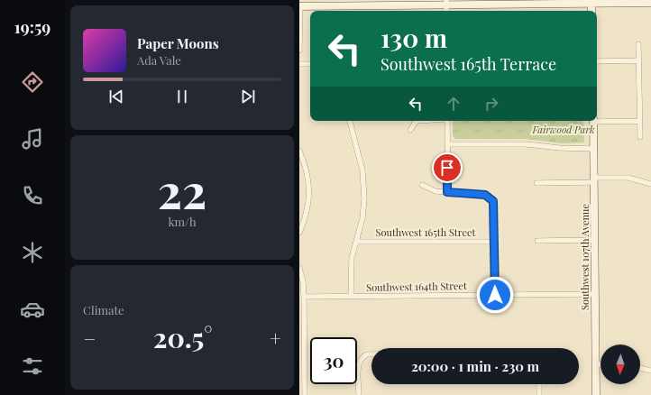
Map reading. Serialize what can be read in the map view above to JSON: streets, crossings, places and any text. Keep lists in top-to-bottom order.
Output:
{
  "streets": {
    "street": ["Southwest 165th Street", "Southwest 107th Avenue", "Southwest 164th Street"]
  },
  "crossings": [
    ["Southwest 107th Avenue", "Southwest 164th Street"]
  ],
  "parks": ["Fairwood Park"],
  "north": "bottom",
  "page": {
    "tabs": "19:59",
    "turn": ["130 m", "Southwest 165th Terrace"],
    "song": ["Paper Moons", "Ada Vale"],
    "tile": [
      ["22", "km/h"],
      "Climate"
    ],
    "heat": ["−", "20.5°", "+"],
    "limit": "30",
    "trip": "20:00 · 1 min · 230 m"
  }
}
